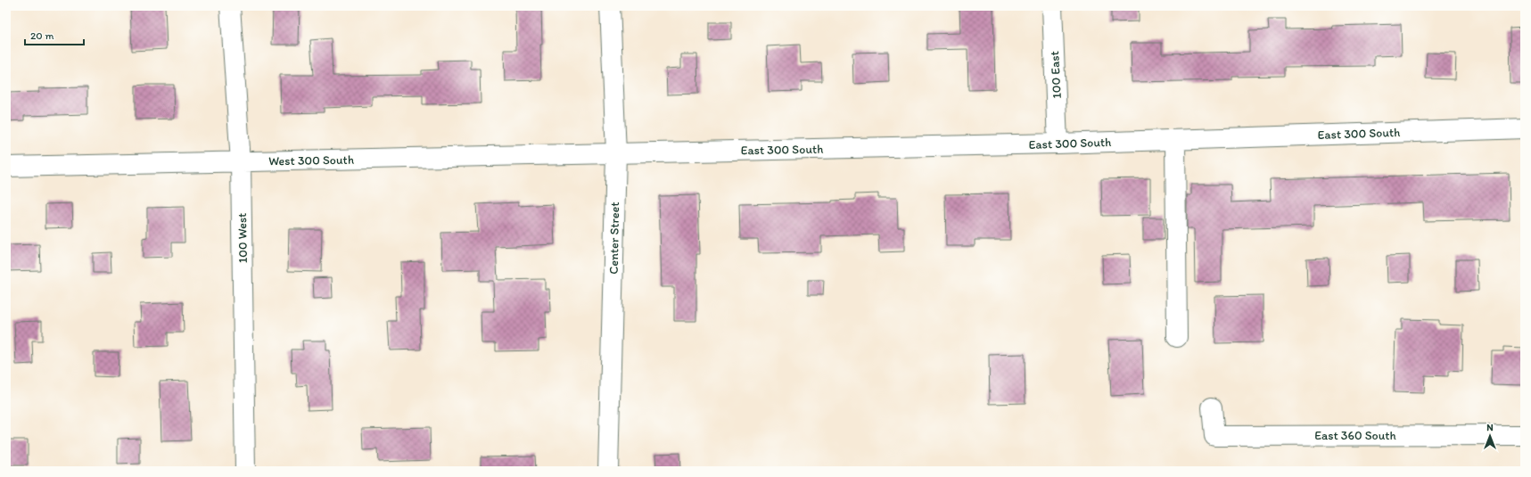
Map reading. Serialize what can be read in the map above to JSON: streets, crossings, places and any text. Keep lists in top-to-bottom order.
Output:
{
  "streets": {
    "street": [
      "100 East",
      "East 300 South",
      "West 300 South",
      "100 West",
      "Center Street",
      "East 360 South"
    ]
  },
  "crossings": [
    ["100 East", "East 300 South"],
    ["East 300 South", "West 300 South"],
    ["East 300 South", "Center Street"],
    ["West 300 South", "100 West"],
    ["West 300 South", "Center Street"]
  ],
  "scale_bar": "20 m",
  "north": "top"
}
